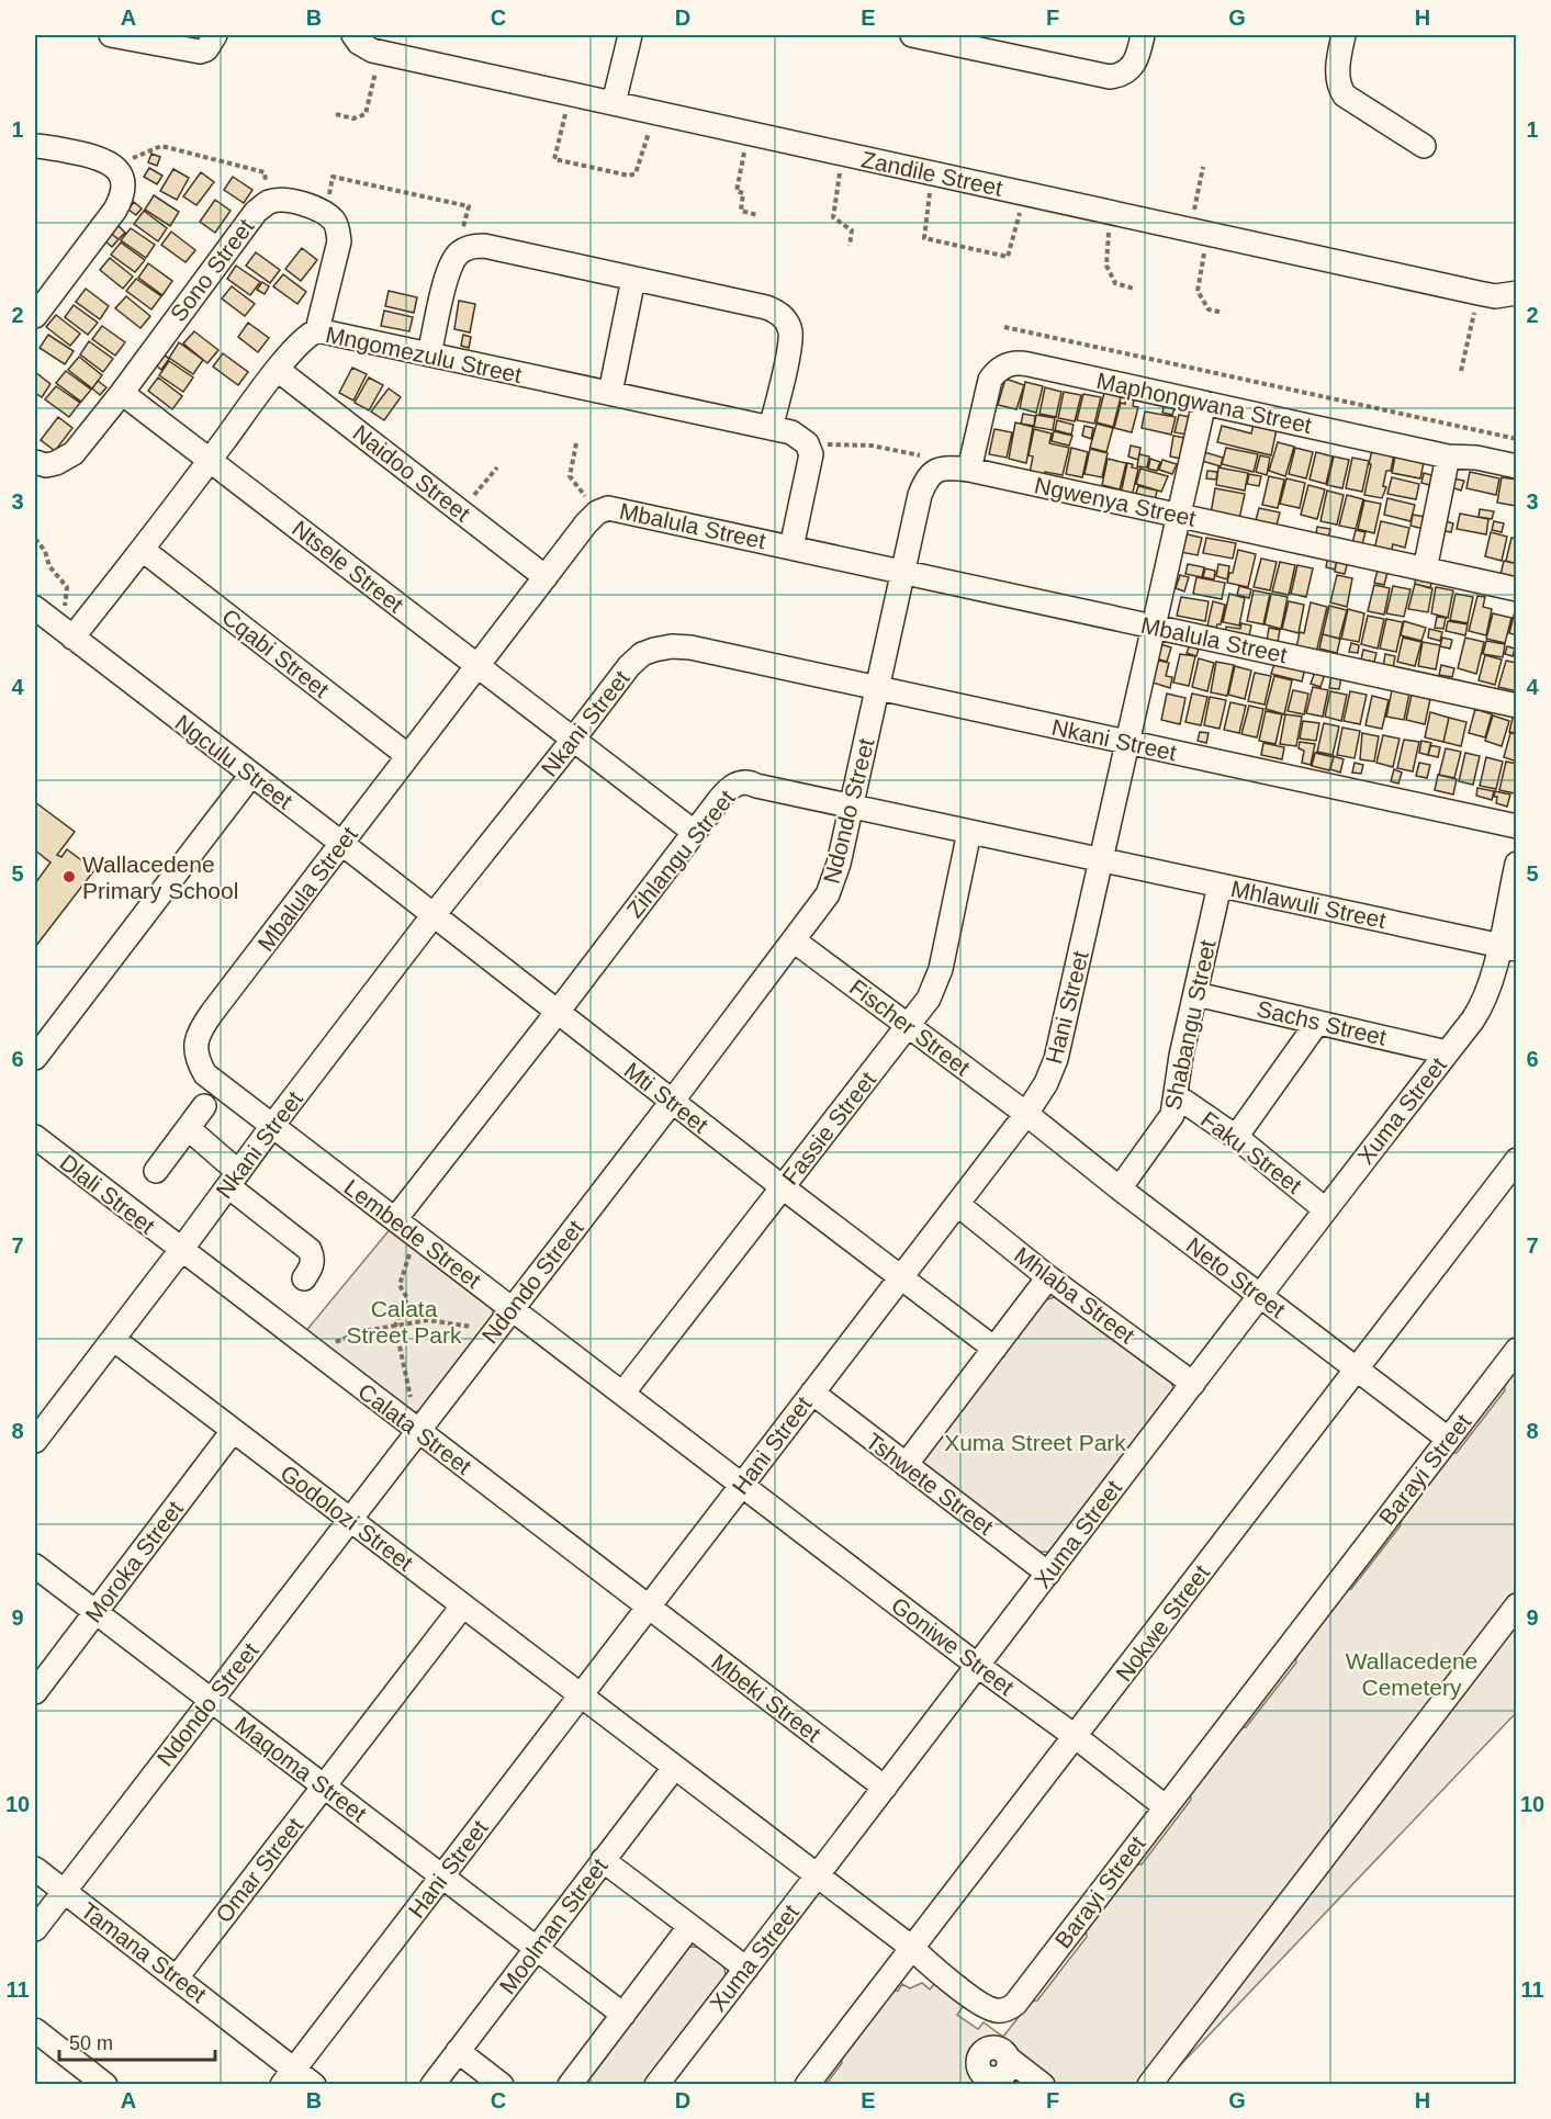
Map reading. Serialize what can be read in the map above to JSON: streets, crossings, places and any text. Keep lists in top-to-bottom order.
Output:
{
  "streets": {
    "street": [
      "Zandile Street",
      "Sono Street",
      "Mngomezulu Street",
      "Maphongwana Street",
      "Naidoo Street",
      "Ngwenya Street",
      "Mbalula Street",
      "Ntsele Street",
      "Cqabi Street",
      "Nkani Street",
      "Ngculu Street",
      "Ndondo Street",
      "Zihlangu Street",
      "Mhlawuli Street",
      "Hani Street",
      "Sachs Street",
      "Shabangu Street",
      "Fischer Street",
      "Mti Street",
      "Xuma Street",
      "Fassie Street",
      "Faku Street",
      "Dlali Street",
      "Lembede Street",
      "Neto Street",
      "Mhlaba Street",
      "Calata Street",
      "Barayi Street",
      "Tshwete Street",
      "Godolozi Street",
      "Moroka Street",
      "Nokwe Street",
      "Goniwe Street",
      "Mbeki Street",
      "Maqoma Street",
      "Omar Street",
      "Moolman Street",
      "Tamana Street"
    ]
  },
  "crossings": [
    ["Sono Street", "Ntsele Street"],
    ["Mngomezulu Street", "Naidoo Street"],
    ["Mngomezulu Street", "Ntsele Street"],
    ["Mngomezulu Street", "Cqabi Street"],
    ["Mngomezulu Street", "Ngculu Street"],
    ["Maphongwana Street", "Ngwenya Street"],
    ["Maphongwana Street", "Hani Street"],
    ["Naidoo Street", "Mbalula Street"],
    ["Ngwenya Street", "Hani Street"],
    ["Mbalula Street", "Ntsele Street"],
    ["Mbalula Street", "Cqabi Street"],
    ["Mbalula Street", "Nkani Street"],
    ["Mbalula Street", "Ngculu Street"],
    ["Mbalula Street", "Hani Street"],
    ["Mbalula Street", "Lembede Street"],
    ["Ntsele Street", "Nkani Street"],
    ["Ntsele Street", "Zihlangu Street"],
    ["Nkani Street", "Ngculu Street"],
    ["Nkani Street", "Ndondo Street"],
    ["Nkani Street", "Hani Street"],
    ["Nkani Street", "Mti Street"],
    ["Nkani Street", "Dlali Street"],
    ["Nkani Street", "Lembede Street"],
    ["Nkani Street", "Calata Street"],
    ["Nkani Street", "Godolozi Street"],
    ["Ngculu Street", "Mti Street"],
    ["Ndondo Street", "Zihlangu Street"],
    ["Ndondo Street", "Fischer Street"],
    ["Ndondo Street", "Mti Street"],
    ["Ndondo Street", "Lembede Street"],
    ["Ndondo Street", "Calata Street"],
    ["Ndondo Street", "Godolozi Street"],
    ["Ndondo Street", "Maqoma Street"],
    ["Ndondo Street", "Tamana Street"],
    ["Zihlangu Street", "Mhlawuli Street"],
    ["Zihlangu Street", "Hani Street"],
    ["Zihlangu Street", "Mti Street"],
    ["Zihlangu Street", "Fassie Street"],
    ["Zihlangu Street", "Lembede Street"],
    ["Mhlawuli Street", "Hani Street"],
    ["Mhlawuli Street", "Shabangu Street"],
    ["Mhlawuli Street", "Xuma Street"],
    ["Hani Street", "Fischer Street"],
    ["Hani Street", "Mti Street"],
    ["Hani Street", "Lembede Street"],
    ["Hani Street", "Neto Street"],
    ["Hani Street", "Mhlaba Street"],
    ["Hani Street", "Calata Street"],
    ["Hani Street", "Barayi Street"],
    ["Hani Street", "Tshwete Street"],
    ["Hani Street", "Godolozi Street"],
    ["Hani Street", "Goniwe Street"],
    ["Hani Street", "Mbeki Street"],
    ["Hani Street", "Maqoma Street"],
    ["Hani Street", "Tamana Street"],
    ["Sachs Street", "Shabangu Street"],
    ["Sachs Street", "Xuma Street"],
    ["Shabangu Street", "Faku Street"],
    ["Shabangu Street", "Neto Street"],
    ["Fischer Street", "Fassie Street"],
    ["Fischer Street", "Neto Street"],
    ["Mti Street", "Fassie Street"],
    ["Xuma Street", "Faku Street"],
    ["Xuma Street", "Neto Street"],
    ["Xuma Street", "Mhlaba Street"],
    ["Xuma Street", "Barayi Street"],
    ["Xuma Street", "Tshwete Street"],
    ["Xuma Street", "Goniwe Street"],
    ["Xuma Street", "Mbeki Street"],
    ["Fassie Street", "Lembede Street"],
    ["Dlali Street", "Calata Street"],
    ["Lembede Street", "Goniwe Street"],
    ["Neto Street", "Barayi Street"],
    ["Neto Street", "Nokwe Street"],
    ["Calata Street", "Mbeki Street"],
    ["Barayi Street", "Godolozi Street"],
    ["Barayi Street", "Nokwe Street"],
    ["Barayi Street", "Goniwe Street"],
    ["Barayi Street", "Moolman Street"],
    ["Godolozi Street", "Moroka Street"],
    ["Godolozi Street", "Omar Street"],
    ["Moroka Street", "Maqoma Street"],
    ["Nokwe Street", "Goniwe Street"],
    ["Maqoma Street", "Omar Street"],
    ["Maqoma Street", "Moolman Street"],
    ["Omar Street", "Tamana Street"]
  ],
  "parks": ["Calata Street Park", "Xuma Street Park", "Wallacedene Cemetery"],
  "places": ["Wallacedene Primary School"],
  "scale_bar": "50 m",
  "grid": {
    "columns": [
      "A",
      "B",
      "C",
      "D",
      "E",
      "F",
      "G",
      "H"
    ],
    "rows": [
      "1",
      "2",
      "3",
      "4",
      "5",
      "6",
      "7",
      "8",
      "9",
      "10",
      "11"
    ]
  }
}
